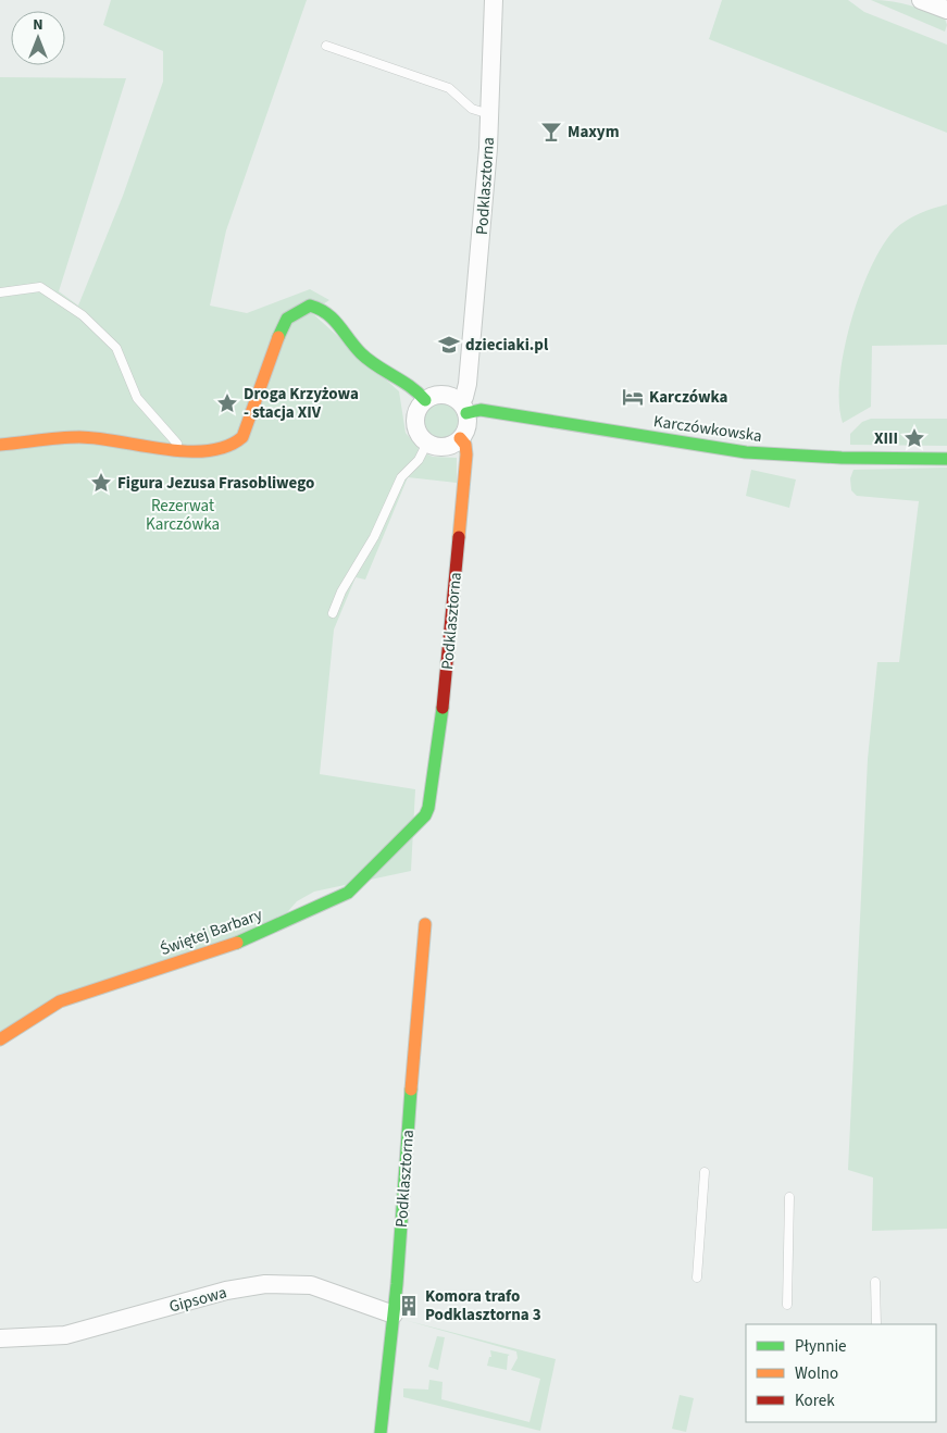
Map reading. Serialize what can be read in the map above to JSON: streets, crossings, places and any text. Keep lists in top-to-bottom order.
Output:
{
  "streets": {
    "street": [
      "Podklasztorna",
      "Karczówkowska",
      "Świętej Barbary",
      "Gipsowa"
    ]
  },
  "crossings": [
    ["Podklasztorna", "Karczówkowska"],
    ["Podklasztorna", "Świętej Barbary"],
    ["Podklasztorna", "Gipsowa"]
  ],
  "parks": ["Rezerwat Karczówka"],
  "places": {
    "bar": ["Maxym"],
    "school or university": ["dzieciaki.pl"],
    "hotel": ["Karczówka"],
    "place": ["Droga Krzyżowa - stacja XIV", "XIII", "Figura Jezusa Frasobliwego"],
    "building": ["Komora trafo Podklasztorna 3"]
  },
  "legend": ["Płynnie", "Wolno", "Korek"],
  "north": "top"
}
